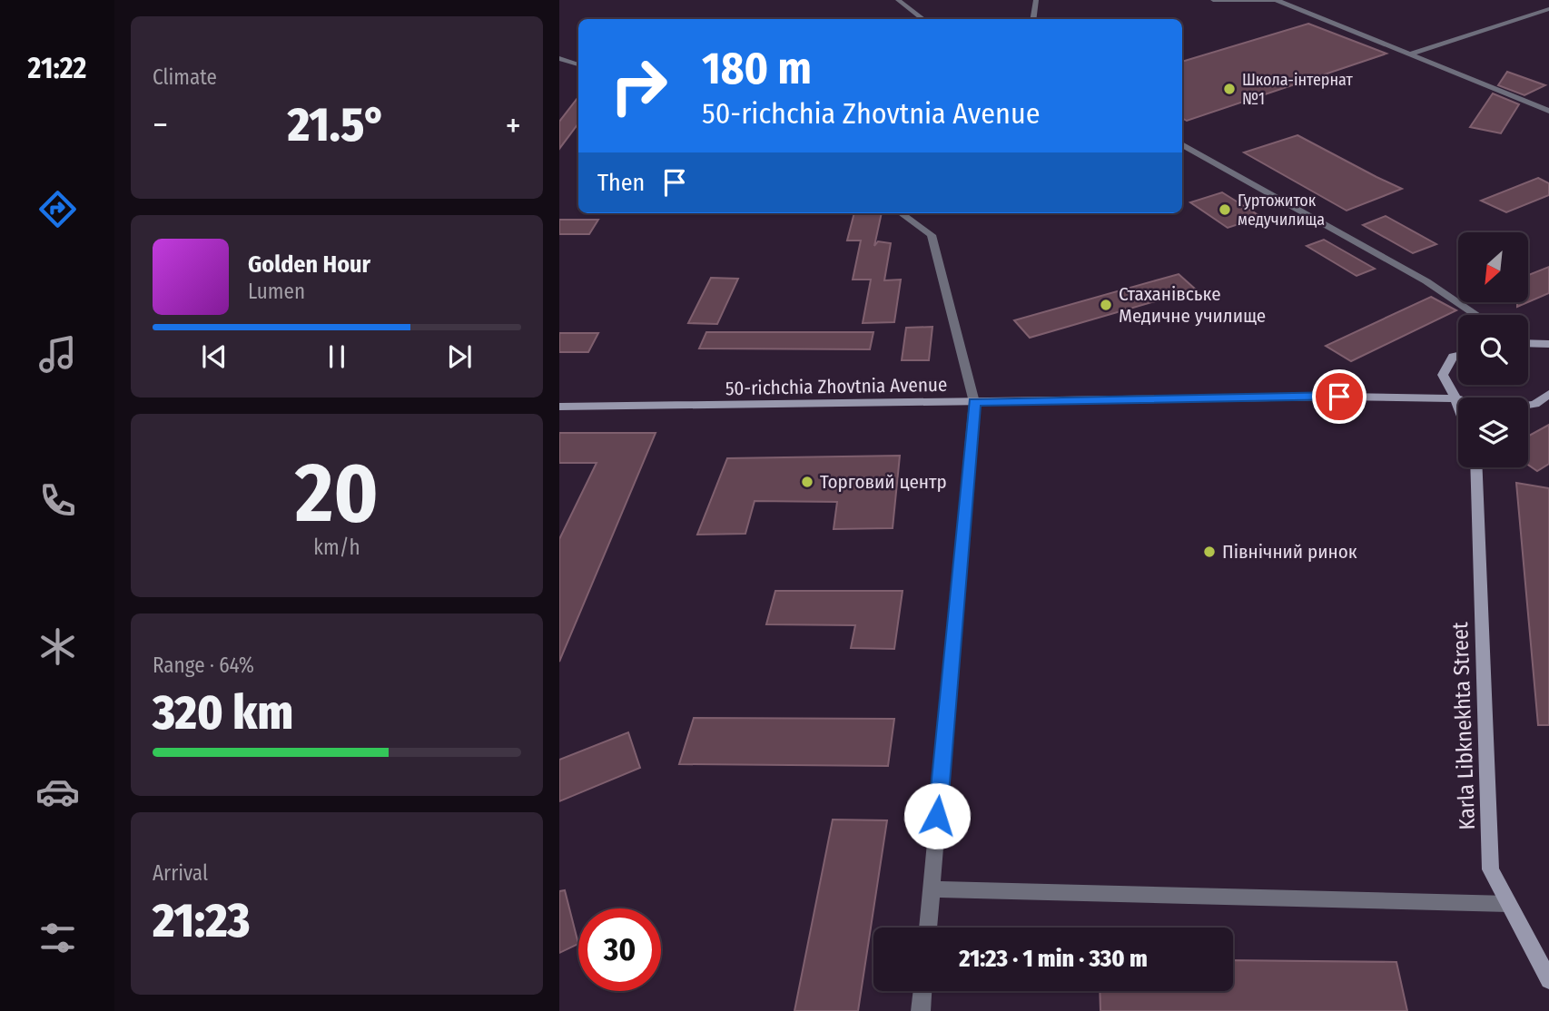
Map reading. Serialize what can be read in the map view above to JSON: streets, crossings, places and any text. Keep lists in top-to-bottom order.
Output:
{
  "streets": {
    "street": ["50-richchia Zhovtnia Avenue", "Karla Libknekhta Street"]
  },
  "places": [
    "Школа-інтернат №1",
    "Гуртожиток медучилища",
    "Стаханівське Медичне училище",
    "Торговий центр",
    "Північний ринок"
  ],
  "north": "bottom left",
  "page": {
    "tabs": "21:22",
    "tile": [
      "Climate",
      ["20", "km/h"],
      ["Range · 64%", "320 km"],
      ["Arrival", "21:23"]
    ],
    "turn": ["180 m", "50-richchia Zhovtnia Avenue"],
    "heat": ["−", "21.5°", "+"],
    "then": "Then",
    "song": ["Golden Hour", "Lumen"],
    "limit": "30",
    "trip": "21:23 · 1 min · 330 m"
  }
}
